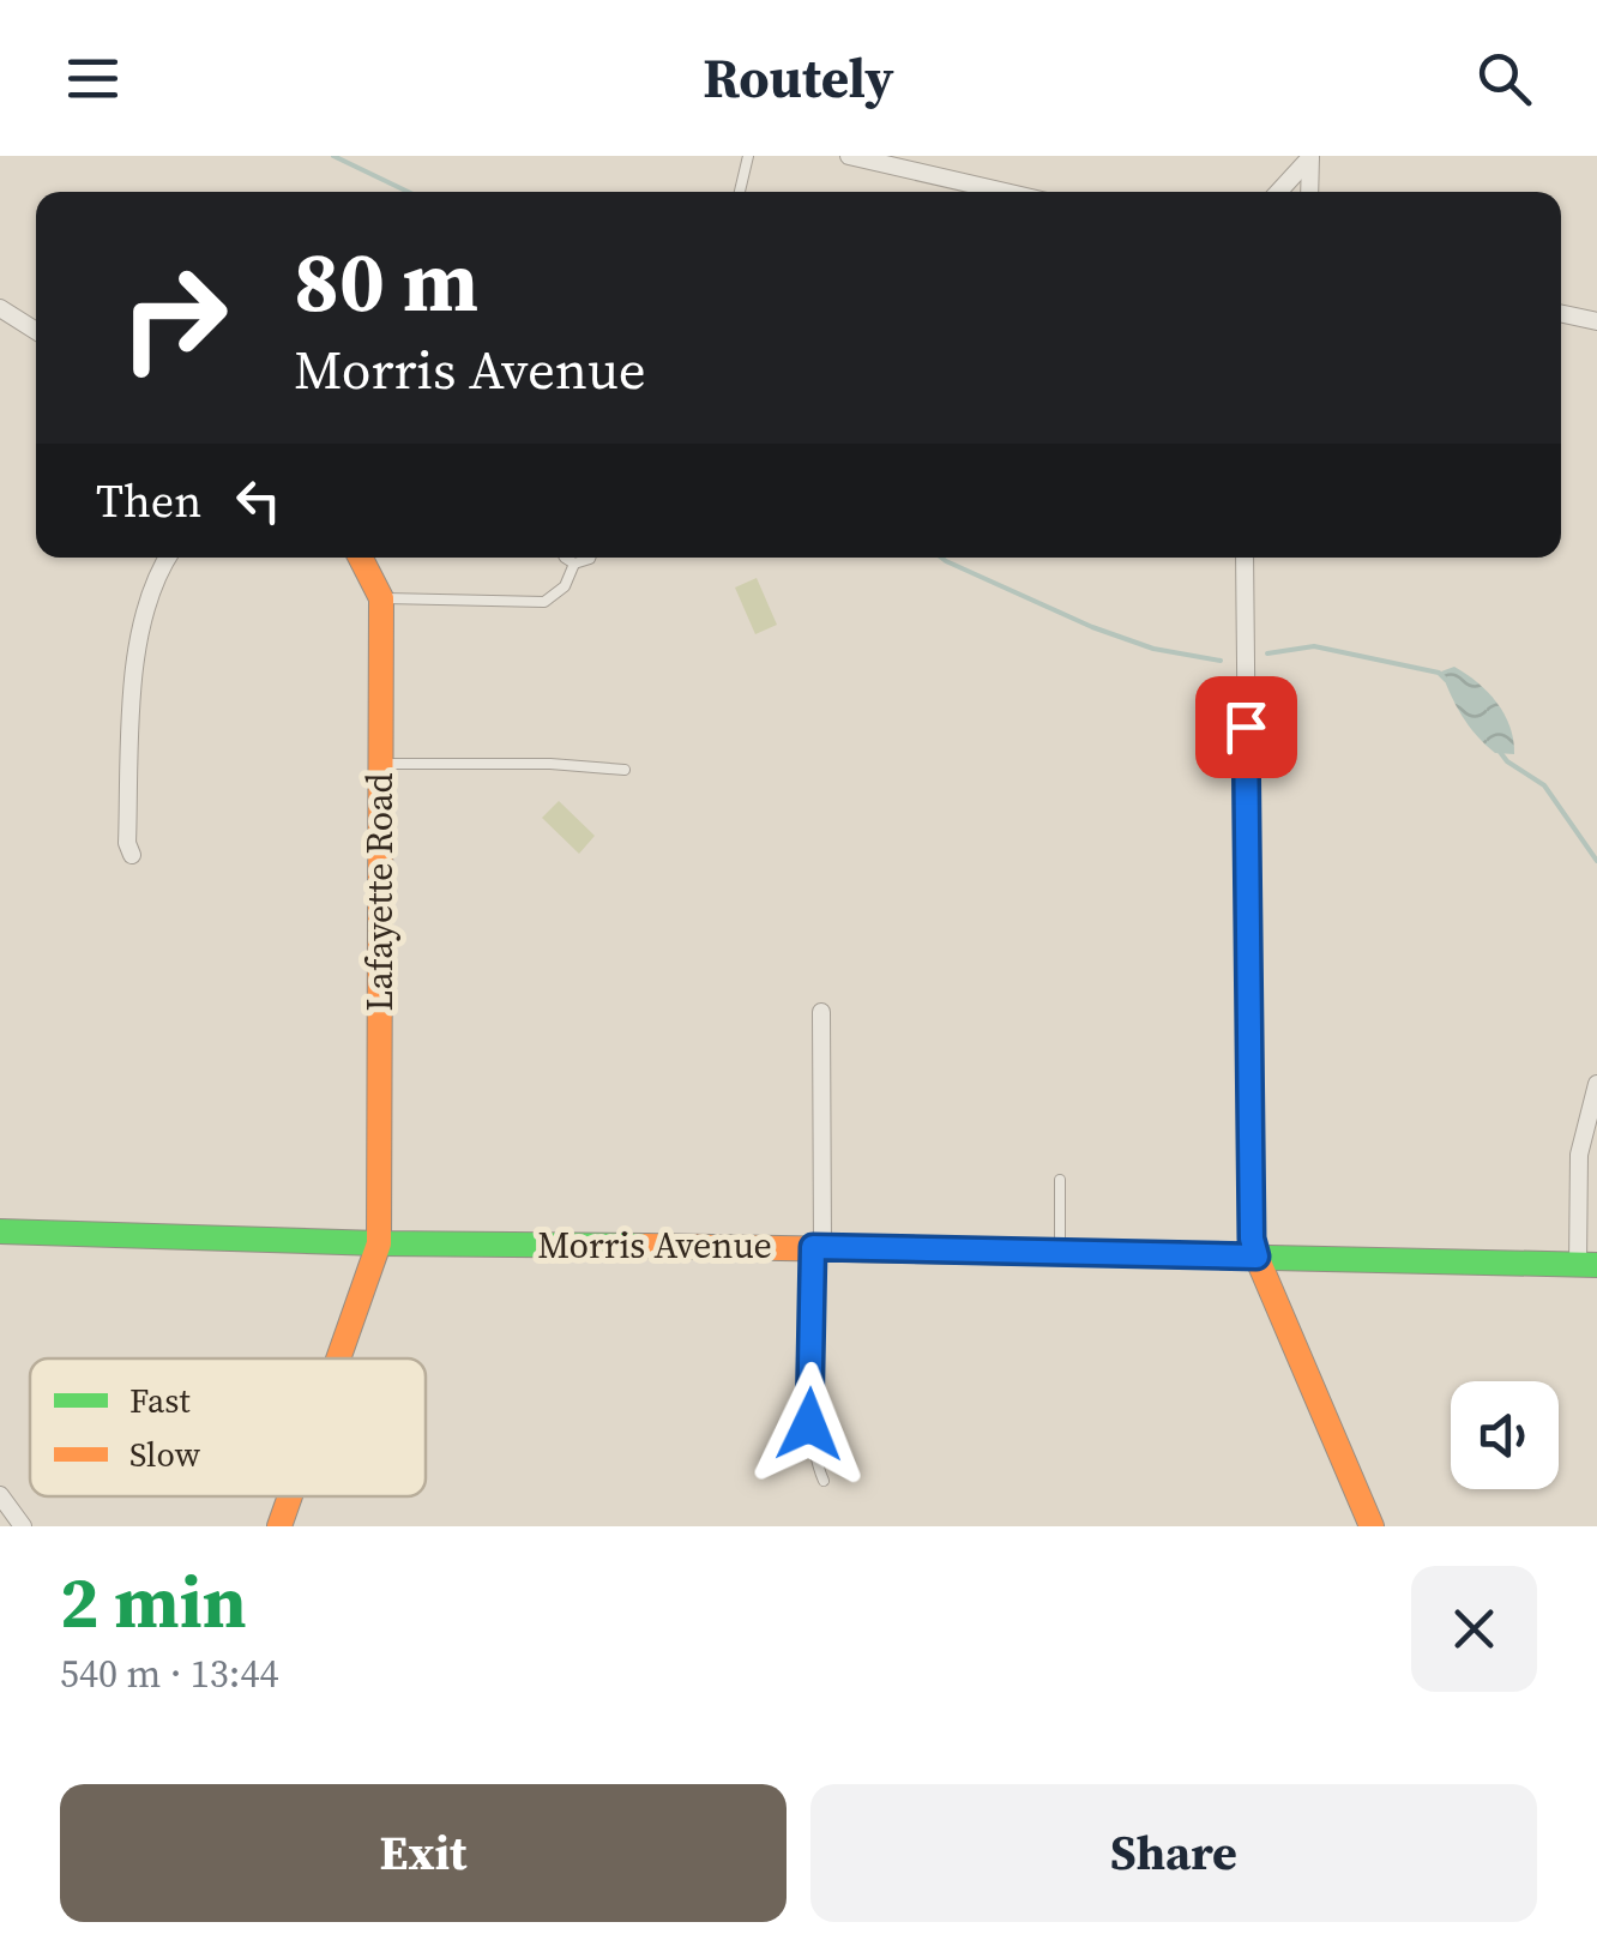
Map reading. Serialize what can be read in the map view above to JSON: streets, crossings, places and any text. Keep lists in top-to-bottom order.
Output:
{
  "streets": {
    "street": ["Lafayette Road", "Morris Avenue"]
  },
  "crossings": [
    ["Lafayette Road", "Morris Avenue"]
  ],
  "legend": ["Fast", "Slow"],
  "page": {
    "header": "Routely",
    "turn": ["80 m", "Morris Avenue"],
    "then": "Then",
    "heading": ["2 min", "540 m · 13:44"],
    "buttons": ["Exit", "Share"]
  }
}
